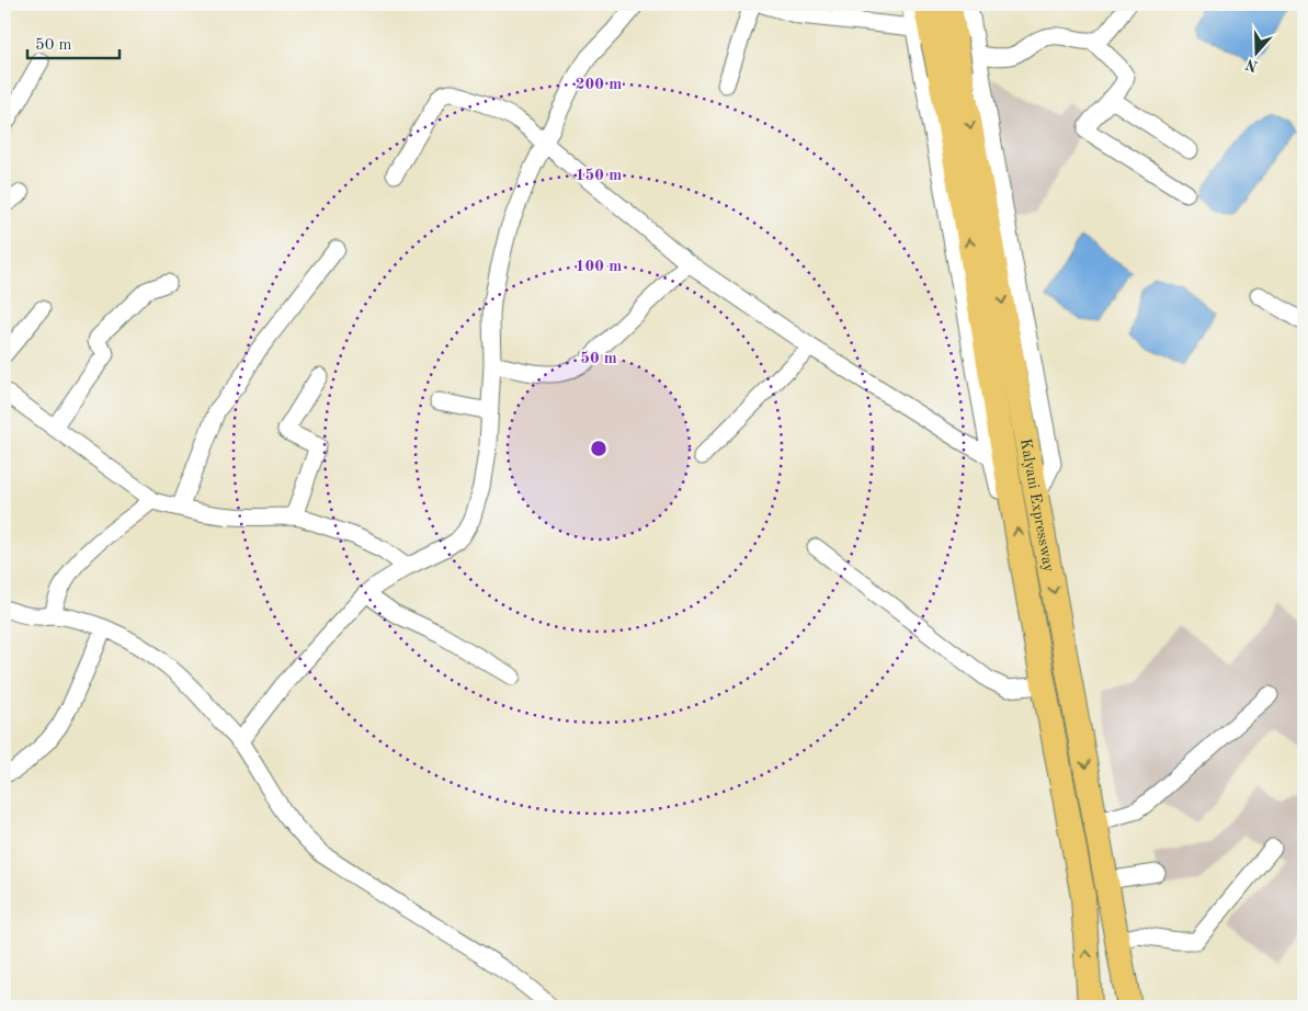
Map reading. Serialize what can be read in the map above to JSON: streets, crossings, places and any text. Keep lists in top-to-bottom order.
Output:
{
  "streets": {
    "highway": ["Kalyani Expressway"]
  },
  "scale_bar": "50 m",
  "north": "bottom",
  "rings": [
    "200 m",
    "150 m",
    "100 m",
    "50 m"
  ]
}
